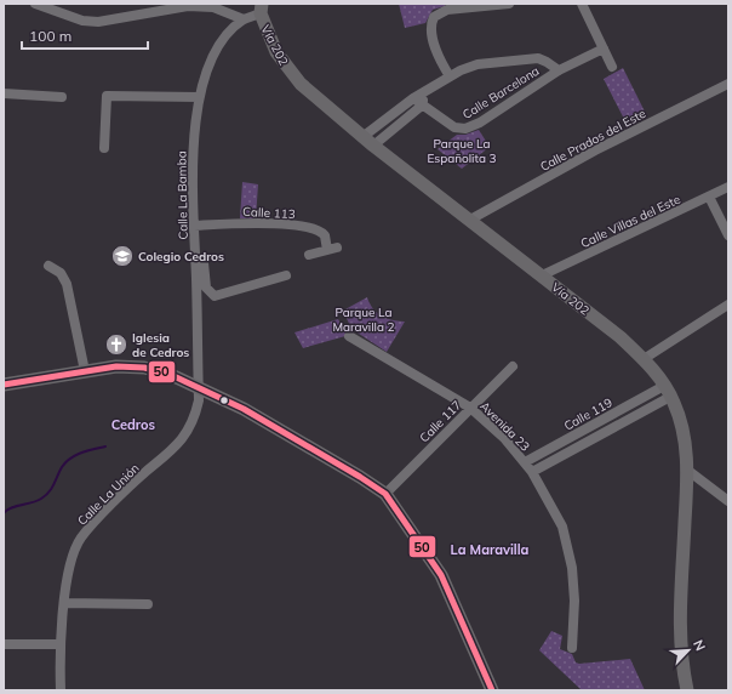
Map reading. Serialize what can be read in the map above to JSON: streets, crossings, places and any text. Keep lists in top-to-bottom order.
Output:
{
  "streets": {
    "main road": ["Vía 202"],
    "street": [
      "Calle Barcelona",
      "Calle Prados del Este",
      "Calle La Bamba",
      "Calle 113",
      "Calle Villas del Este",
      "Calle 119",
      "Calle 117",
      "Avenida 23",
      "Calle La Unión"
    ]
  },
  "crossings": [
    ["Vía 202", "Calle Prados del Este"],
    ["Vía 202", "Calle Villas del Este"],
    ["Vía 202", "Calle 119"],
    ["Calle La Bamba", "Calle 113"],
    ["Calle La Bamba", "Calle La Unión"],
    ["Calle 119", "Avenida 23"],
    ["Calle 117", "Avenida 23"]
  ],
  "districts": ["Cedros", "La Maravilla"],
  "parks": ["Parque La Españolita 3", "Parque La Maravilla 2"],
  "places": {
    "school or university": ["Colegio Cedros"],
    "church": ["Iglesia de Cedros"]
  },
  "lines": ["transit line 50"],
  "scale_bar": "100 m",
  "north": "top right"
}
